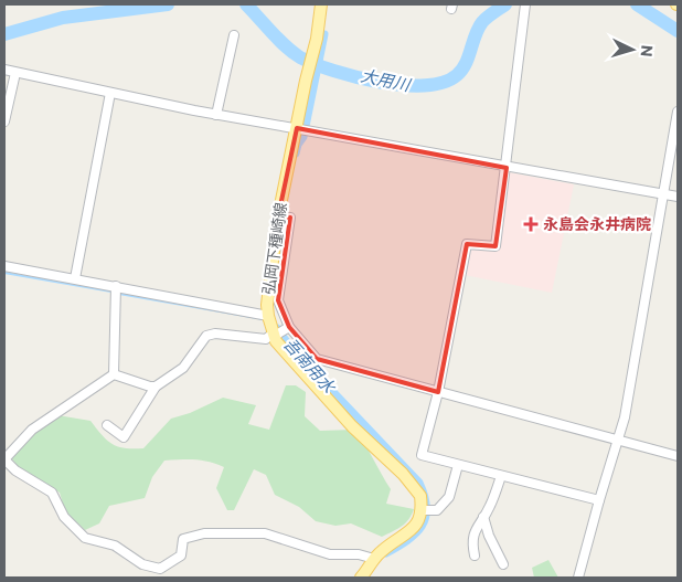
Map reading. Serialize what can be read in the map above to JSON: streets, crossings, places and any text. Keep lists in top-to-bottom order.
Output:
{
  "streets": {
    "main road": ["弘岡下種崎線"]
  },
  "water": ["大用川", "吾南用水"],
  "places": {
    "health": ["永島会永井病院"]
  },
  "north": "right"
}
